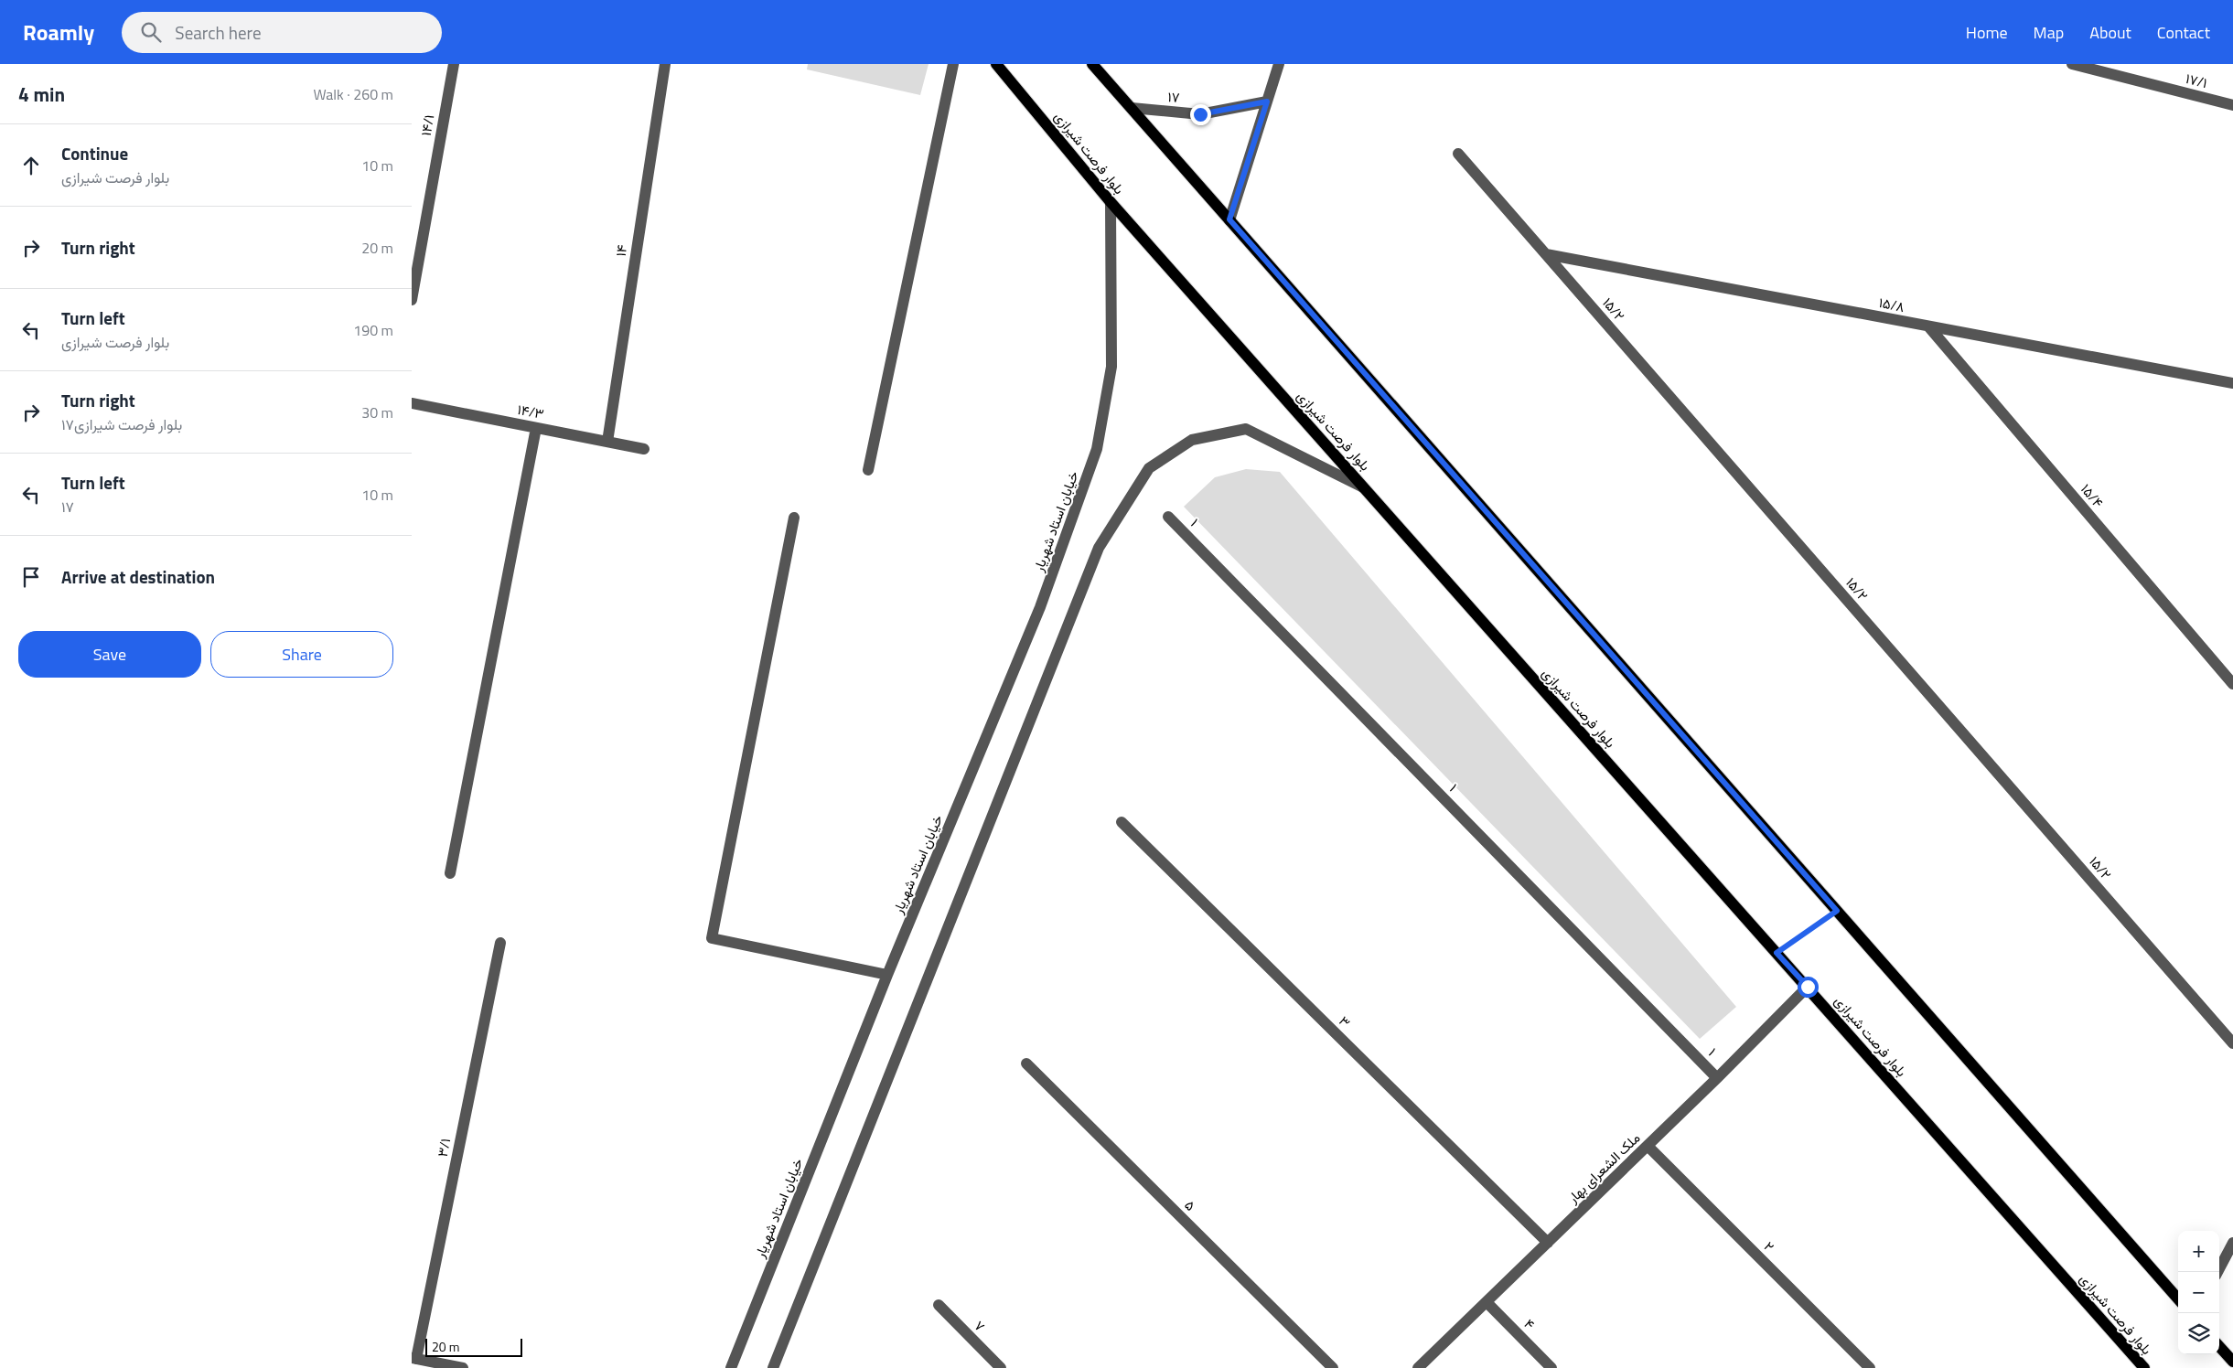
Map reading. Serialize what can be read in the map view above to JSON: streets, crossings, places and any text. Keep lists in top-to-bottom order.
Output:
{
  "streets": {
    "main road": ["بلوار فرصت شیرازی"],
    "street": [
      "۱۷/۱",
      "۱۷",
      "۱۴/۱",
      "۱۴",
      "۱۵/۸",
      "۱۵/۲",
      "۱۴/۳",
      "۱۵/۴",
      "خیابان استاد شهریار",
      "۱",
      "۳",
      "۳/۱",
      "ملک الشعرای بهار",
      "۵",
      "۲",
      "۴",
      "۷"
    ]
  },
  "crossings": [
    ["بلوار فرصت شیرازی", "خیابان استاد شهریار"],
    ["بلوار فرصت شیرازی", "ملک الشعرای بهار"],
    ["۱۴", "۱۴/۳"],
    ["۱۵/۸", "۱۵/۲"],
    ["۱۵/۸", "۱۵/۴"],
    ["۱", "ملک الشعرای بهار"],
    ["۳", "ملک الشعرای بهار"],
    ["ملک الشعرای بهار", "۲"],
    ["ملک الشعرای بهار", "۴"]
  ],
  "scale_bar": "20 m",
  "page": {
    "header": "Roamly",
    "search": "Search here",
    "nav": [
      "Home",
      "Map",
      "About",
      "Contact"
    ],
    "heading": ["4 min", "Walk · 260 m"],
    "list": [
      ["Continue", "بلوار فرصت شیرازی", "10 m"],
      ["Turn right", "20 m"],
      ["Turn left", "بلوار فرصت شیرازی", "190 m"],
      ["Turn right", "بلوار فرصت شیرازی۱۷", "30 m"],
      ["Turn left", "۱۷", "10 m"],
      "Arrive at destination"
    ],
    "buttons": ["Save", "Share"],
    "map_buttons": ["+", "−"],
    "scale": "20 m"
  }
}
